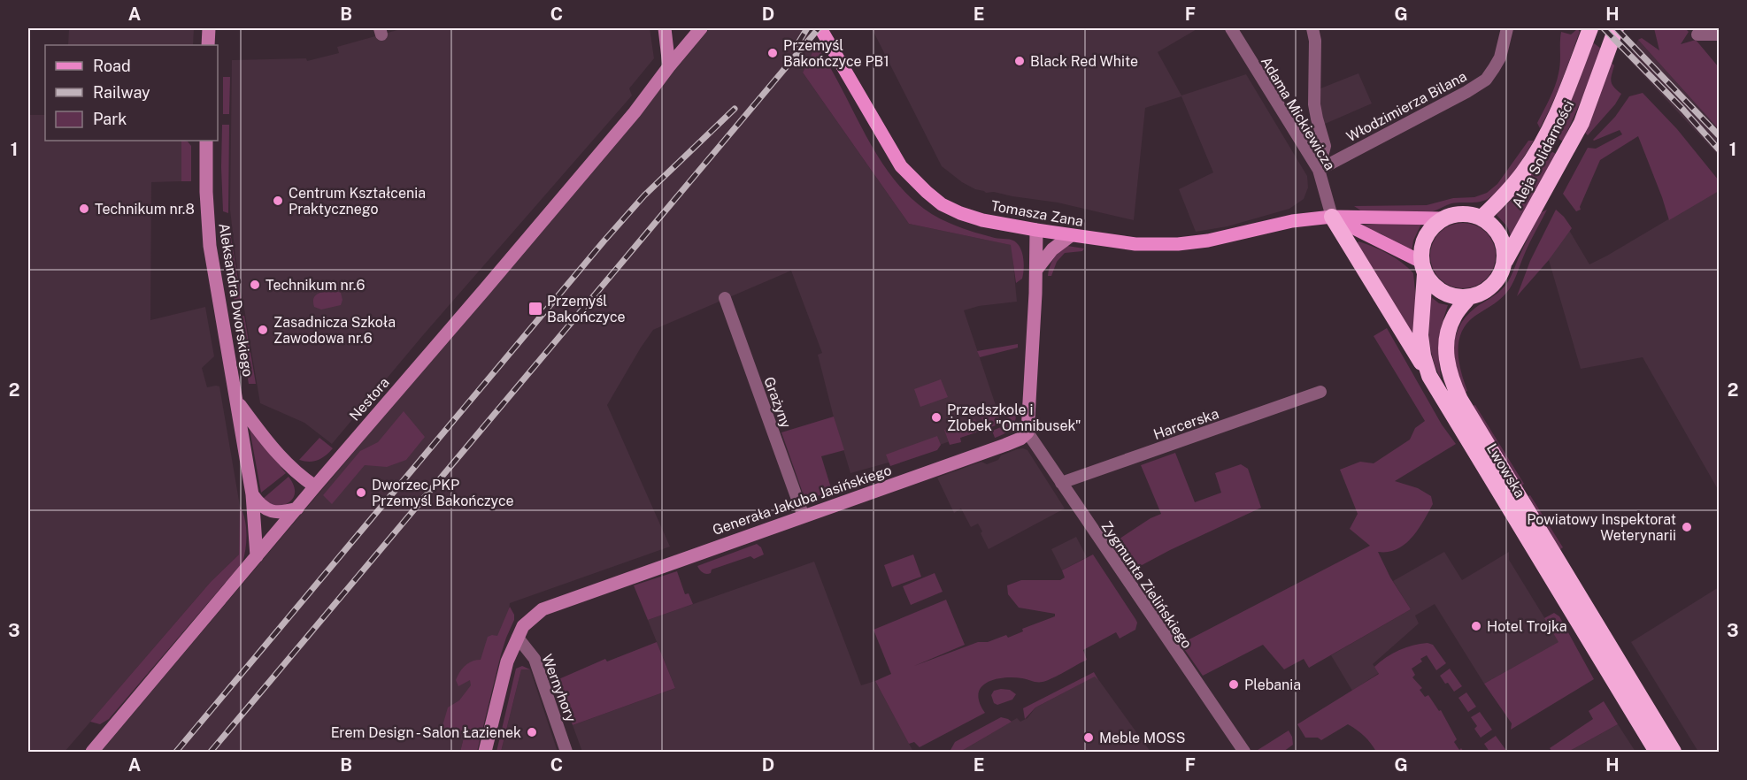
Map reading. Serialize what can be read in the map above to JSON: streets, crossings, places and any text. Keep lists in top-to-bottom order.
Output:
{
  "streets": {
    "highway": ["Aleja Solidarności", "Lwowska"],
    "main road": ["Tomasza Zana"],
    "street": [
      "Włodzimierza Bilana",
      "Adama Mickiewicza",
      "Aleksandra Dworskiego",
      "Nestora",
      "Grażyny",
      "Harcerska",
      "Generała Jakuba Jasińskiego",
      "Zygmunta Zielińskiego",
      "Wernyhory"
    ]
  },
  "crossings": [
    ["Włodzimierza Bilana", "Adama Mickiewicza"],
    ["Adama Mickiewicza", "Tomasza Zana"],
    ["Aleja Solidarności", "Tomasza Zana"],
    ["Aleja Solidarności", "Lwowska"],
    ["Tomasza Zana", "Lwowska"],
    ["Aleksandra Dworskiego", "Nestora"],
    ["Grażyny", "Generała Jakuba Jasińskiego"],
    ["Harcerska", "Zygmunta Zielińskiego"],
    ["Generała Jakuba Jasińskiego", "Zygmunta Zielińskiego"],
    ["Generała Jakuba Jasińskiego", "Wernyhory"]
  ],
  "places": {
    "other": [
      "Przemyśl Bakończyce PB1",
      "Black Red White",
      "Centrum Kształcenia Praktycznego",
      "Technikum nr.8",
      "Technikum nr.6",
      "Zasadnicza Szkoła Zawodowa nr.6",
      "Przedszkole i Żlobek \"Omnibusek\"",
      "Dworzec PKP Przemyśl Bakończyce",
      "Powiatowy Inspektorat Weterynarii",
      "Hotel Trojka",
      "Plebania",
      "Erem Design - Salon Łazienek",
      "Meble MOSS"
    ],
    "transit": ["Przemyśl Bakończyce"]
  },
  "legend": ["Road", "Railway", "Park"],
  "grid": {
    "columns": [
      "A",
      "B",
      "C",
      "D",
      "E",
      "F",
      "G",
      "H"
    ],
    "rows": ["1", "2", "3"]
  }
}
